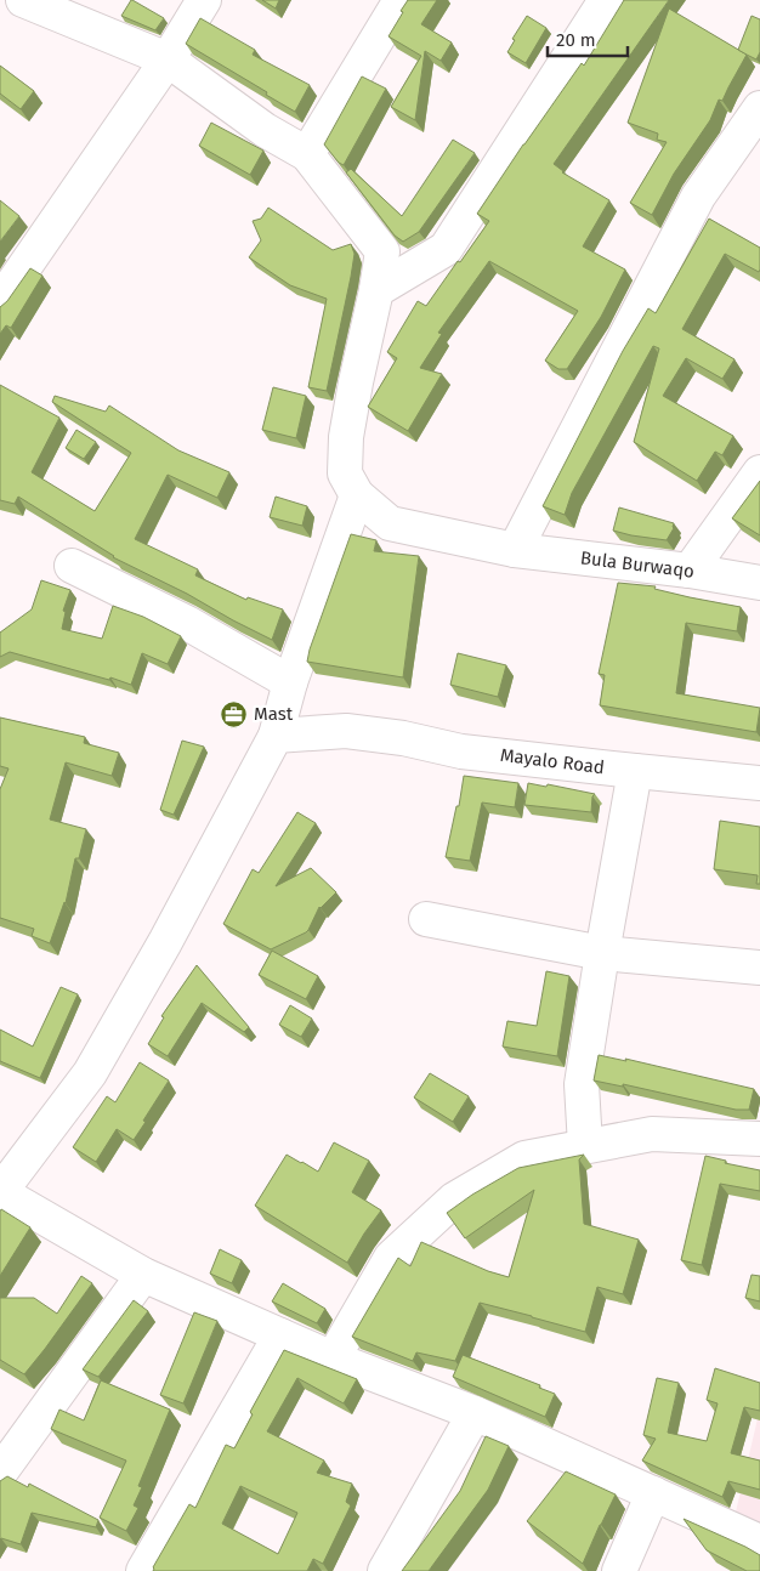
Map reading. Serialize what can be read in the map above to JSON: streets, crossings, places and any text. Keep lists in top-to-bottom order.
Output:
{
  "streets": {
    "street": ["Bula Burwaqo", "Mayalo Road"]
  },
  "places": {
    "office": ["Mast"]
  },
  "scale_bar": "20 m"
}
